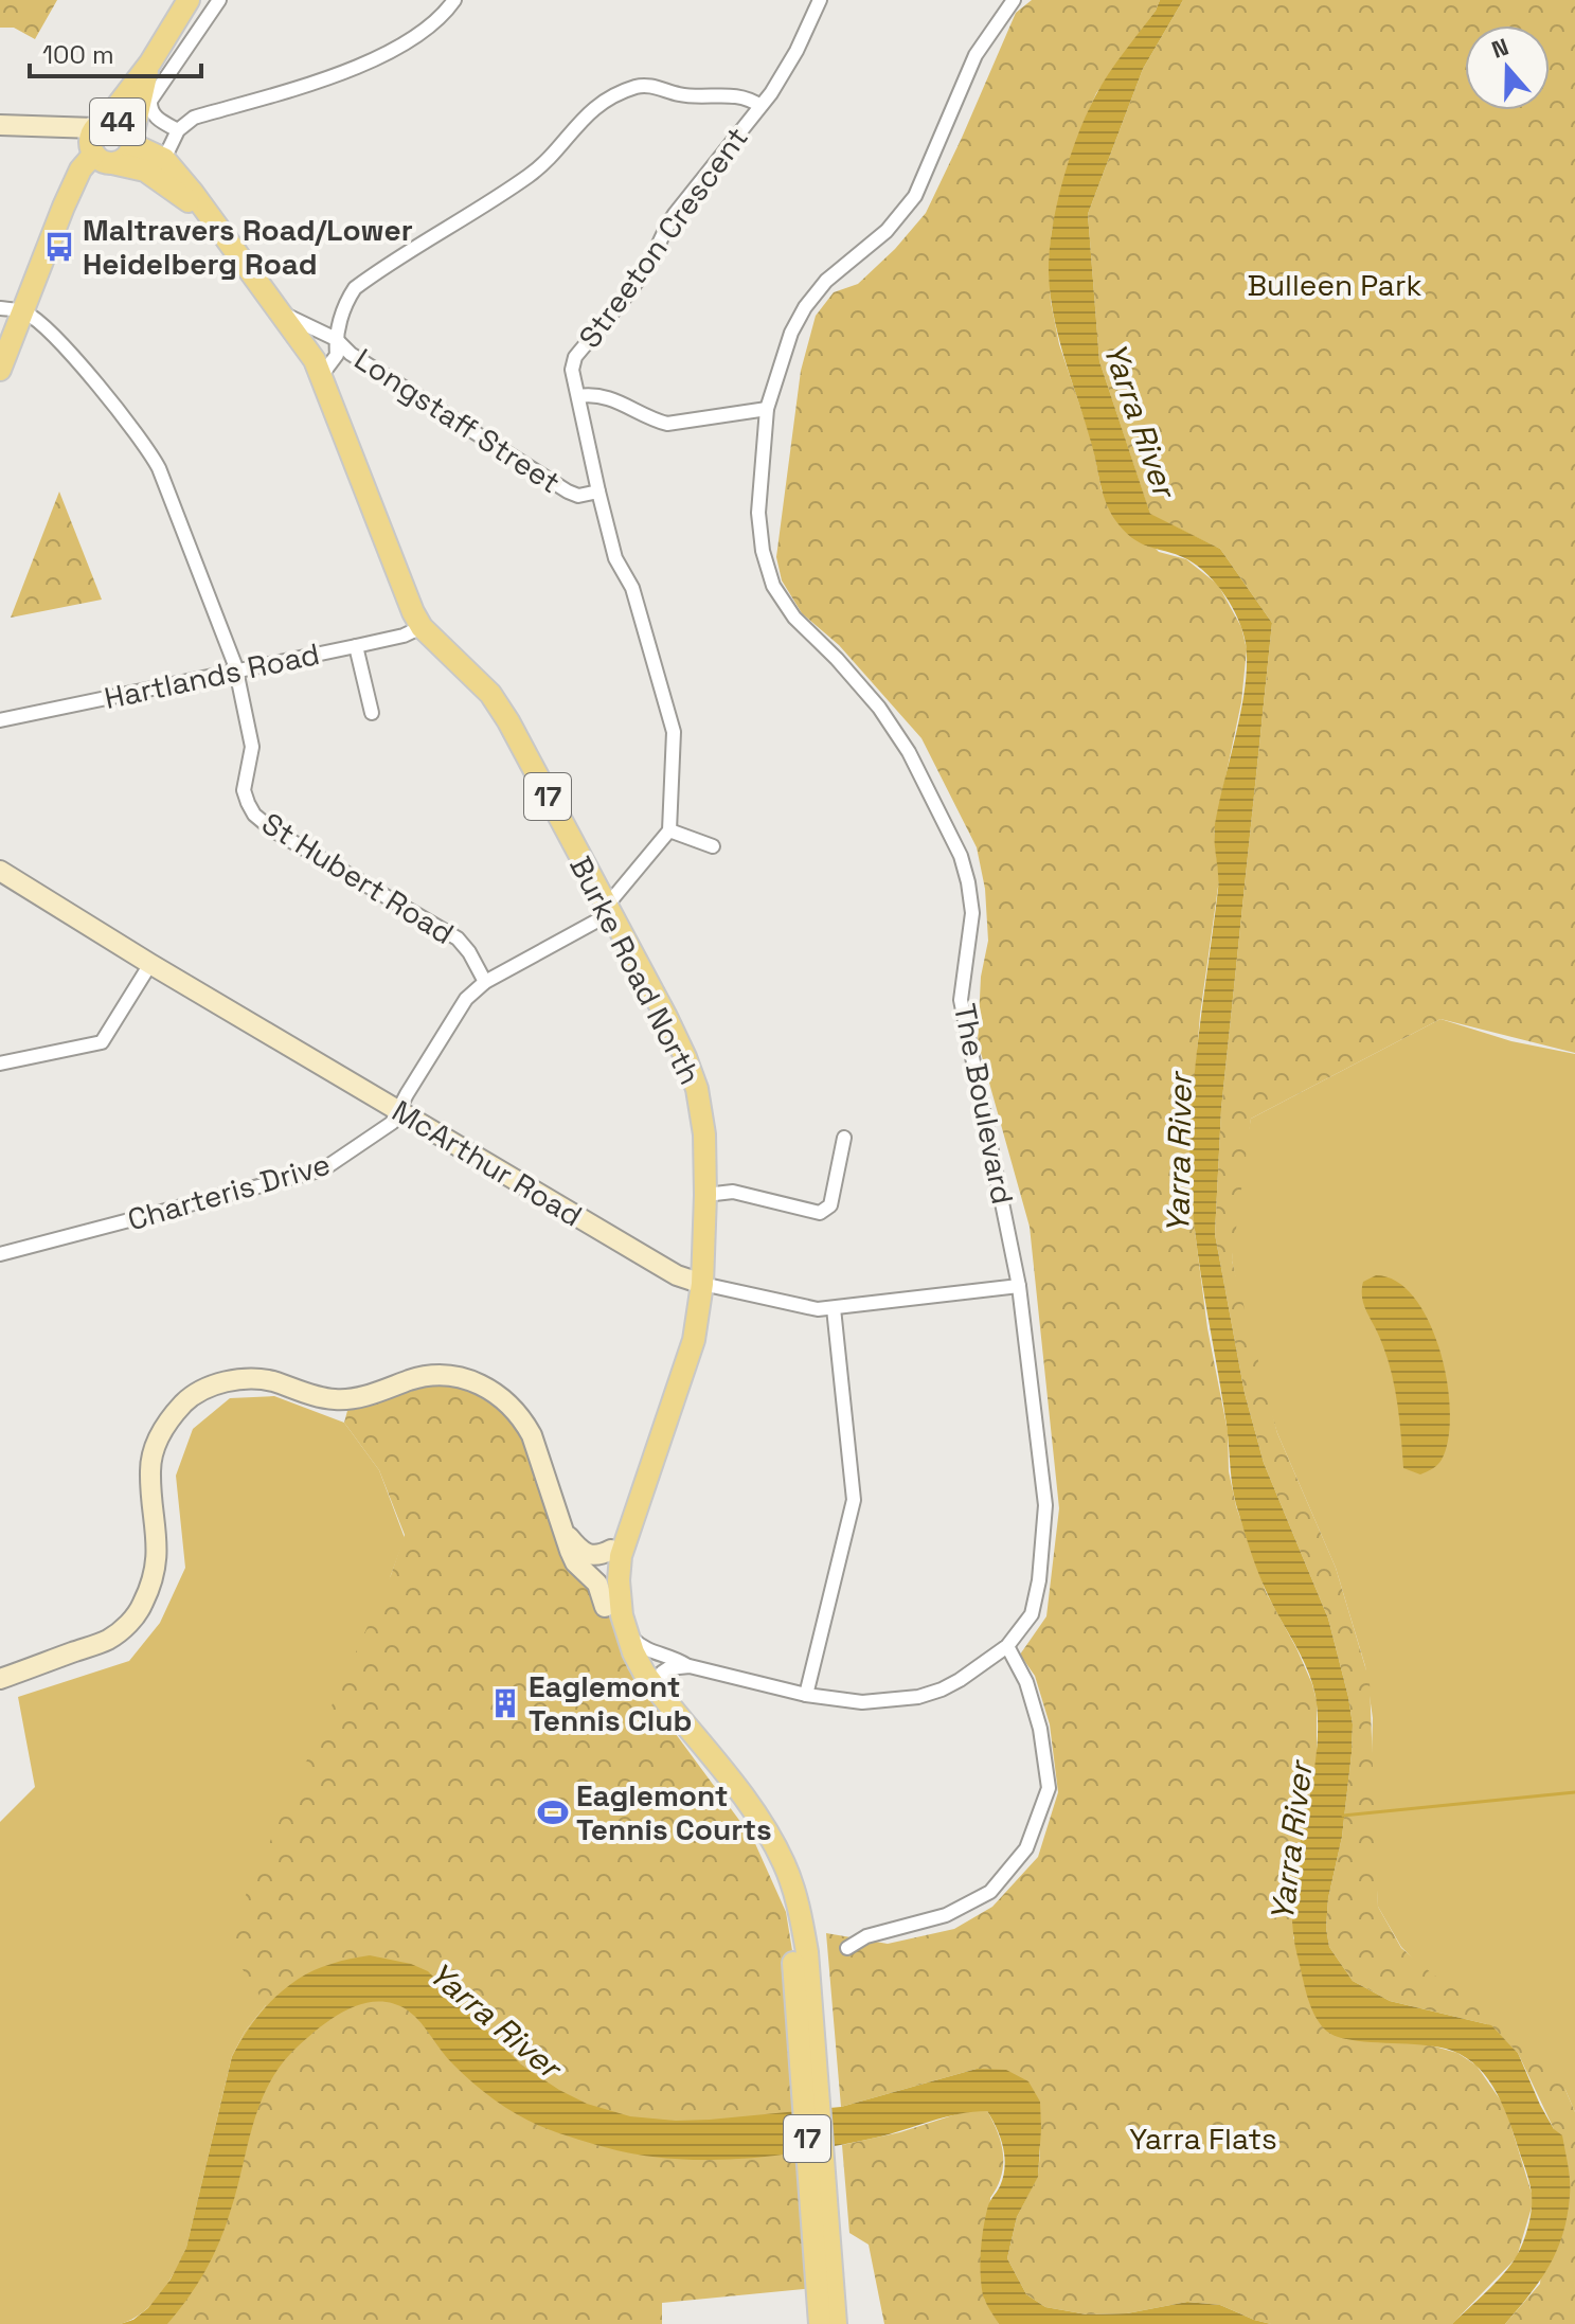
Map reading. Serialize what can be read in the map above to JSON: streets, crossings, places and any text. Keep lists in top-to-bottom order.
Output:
{
  "streets": {
    "main road": ["44", "17", "Burke Road North"],
    "street": [
      "Streeton Crescent",
      "Longstaff Street",
      "Hartlands Road",
      "St Hubert Road",
      "The Boulevard",
      "McArthur Road",
      "Charteris Drive"
    ]
  },
  "crossings": [
    ["44", "St Hubert Road"],
    ["44", "Burke Road North"],
    ["Streeton Crescent", "Longstaff Street"],
    ["Longstaff Street", "Burke Road North"],
    ["Hartlands Road", "St Hubert Road"],
    ["Hartlands Road", "Burke Road North"],
    ["17", "Burke Road North"],
    ["St Hubert Road", "Charteris Drive"],
    ["Burke Road North", "The Boulevard"],
    ["Burke Road North", "McArthur Road"],
    ["Burke Road North", "Charteris Drive"],
    ["The Boulevard", "McArthur Road"],
    ["McArthur Road", "Charteris Drive"]
  ],
  "water": ["Yarra River"],
  "parks": ["Bulleen Park", "Yarra Flats"],
  "places": {
    "bus stop": ["Maltravers Road/Lower Heidelberg Road"],
    "building": ["Eaglemont Tennis Club"],
    "sports": ["Eaglemont Tennis Courts"]
  },
  "scale_bar": "100 m",
  "north": "top"
}
